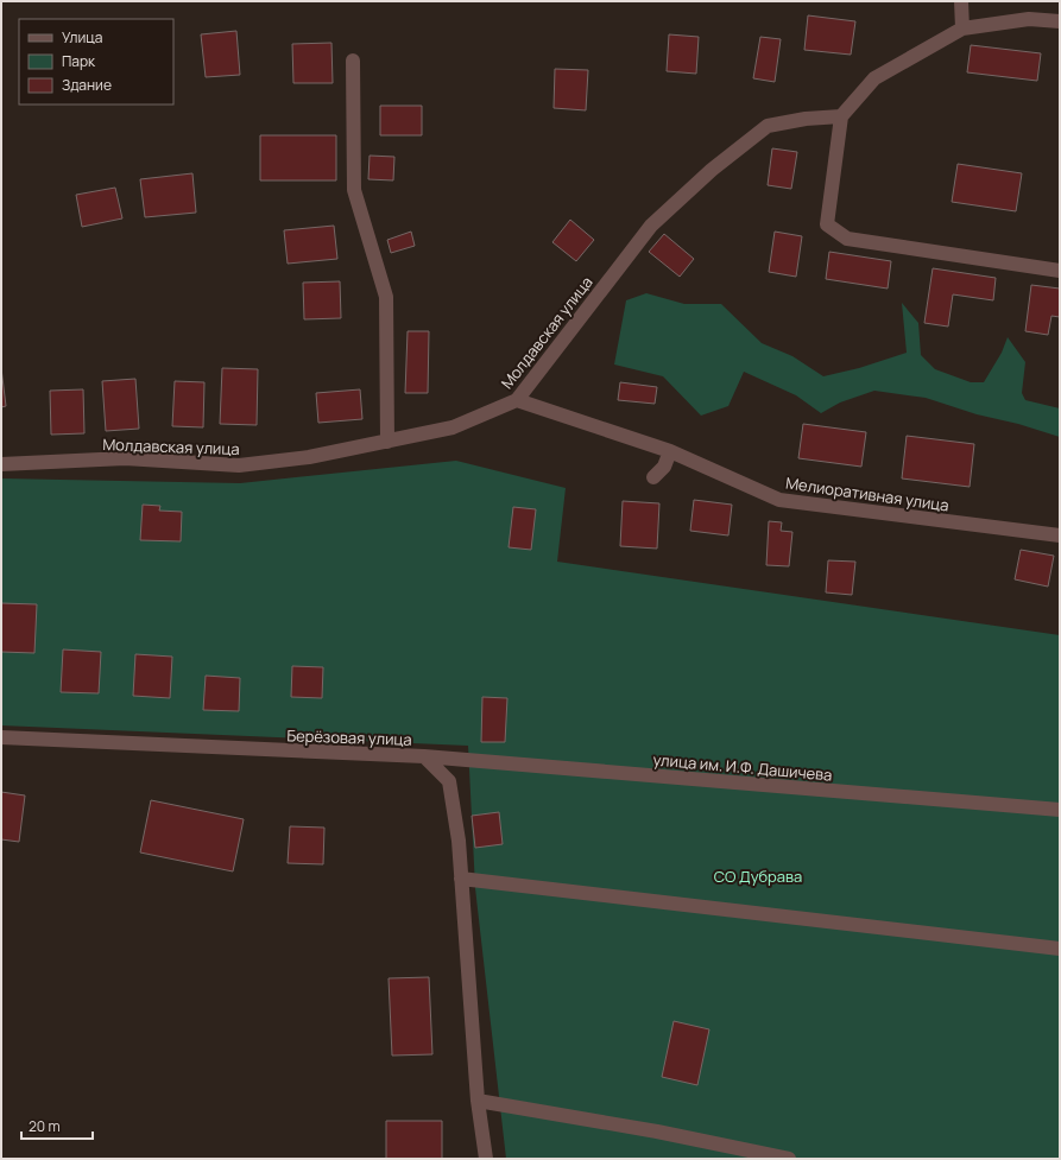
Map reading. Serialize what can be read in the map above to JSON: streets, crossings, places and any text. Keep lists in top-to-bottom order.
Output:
{
  "streets": {
    "street": [
      "Молдавская улица",
      "Мелиоративная улица",
      "Берёзовая улица",
      "улица им. И.Ф. Дашичева"
    ]
  },
  "crossings": [
    ["Молдавская улица", "Мелиоративная улица"],
    ["Берёзовая улица", "улица им. И.Ф. Дашичева"]
  ],
  "parks": ["СО Дубрава"],
  "legend": ["Улица", "Парк", "Здание"],
  "scale_bar": "20 m"
}
